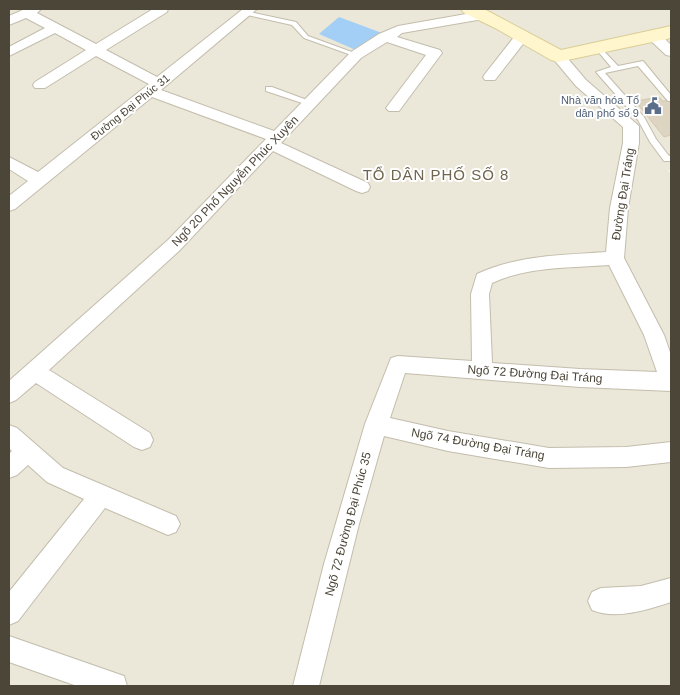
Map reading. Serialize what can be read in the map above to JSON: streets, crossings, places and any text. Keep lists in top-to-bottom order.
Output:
{
  "streets": {
    "street": [
      "Đường Đại Phúc 31",
      "Ngõ 20 Phố Nguyễn Phúc Xuyên",
      "Đường Đại Tráng",
      "Ngõ 72 Đường Đại Tráng",
      "Ngõ 74 Đường Đại Tráng",
      "Ngõ 72 Đường Đại Phúc 35"
    ]
  },
  "crossings": [
    ["Đường Đại Tráng", "Ngõ 72 Đường Đại Tráng"],
    ["Ngõ 72 Đường Đại Tráng", "Ngõ 72 Đường Đại Phúc 35"],
    ["Ngõ 74 Đường Đại Tráng", "Ngõ 72 Đường Đại Phúc 35"]
  ],
  "districts": ["TỔ DÂN PHỐ SỐ 8"],
  "places": {
    "public building": ["Nhà văn hóa Tổ dân phố số 9"]
  }
}
